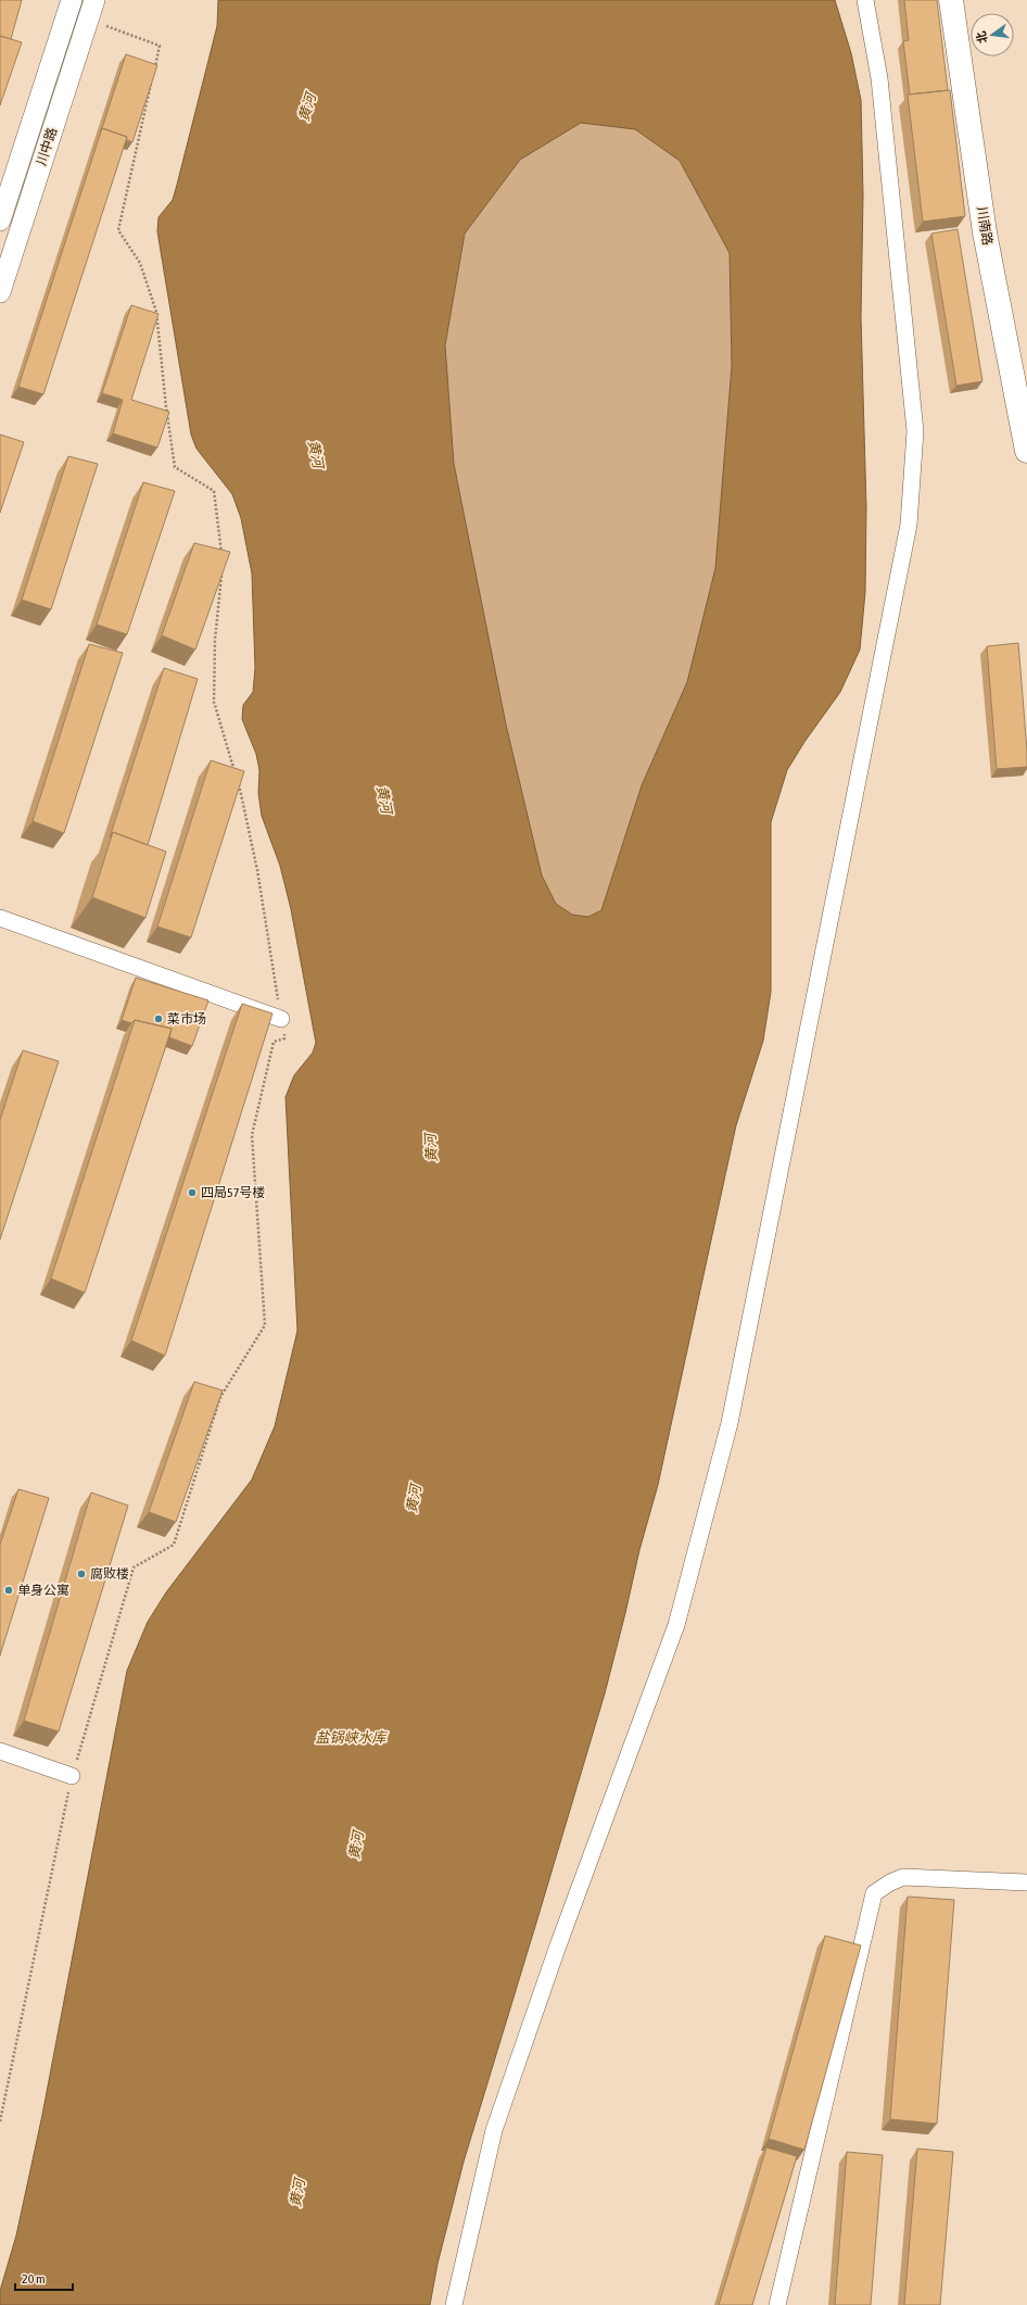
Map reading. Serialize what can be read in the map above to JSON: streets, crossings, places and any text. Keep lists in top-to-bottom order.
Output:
{
  "streets": {
    "main road": ["川南路"],
    "street": ["川中路"]
  },
  "water": ["黄河", "盐锅峡水库"],
  "places": [
    "菜市场",
    "四局57号楼",
    "腐败楼",
    "单身公寓"
  ],
  "scale_bar": "20 m",
  "north": "left"
}
